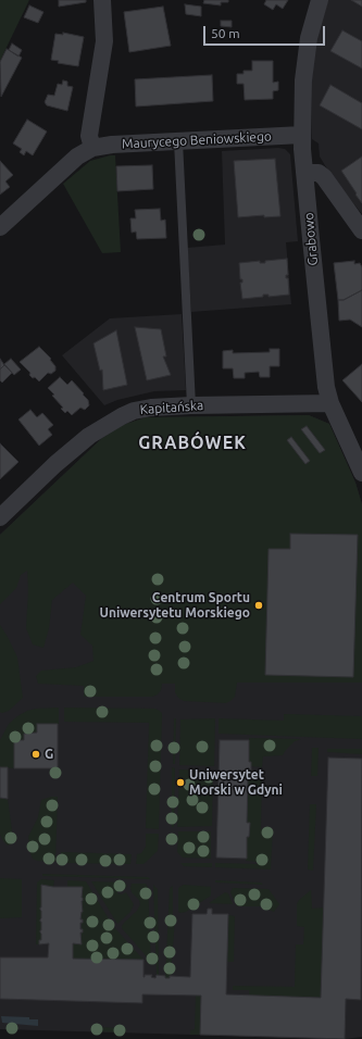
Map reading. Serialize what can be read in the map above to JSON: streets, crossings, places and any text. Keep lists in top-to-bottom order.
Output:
{
  "streets": {
    "street": ["Maurycego Beniowskiego", "Grabowo", "Kapitańska"]
  },
  "crossings": [
    ["Maurycego Beniowskiego", "Grabowo"],
    ["Grabowo", "Kapitańska"]
  ],
  "districts": ["GRABÓWEK"],
  "places": ["Centrum Sportu Uniwersytetu Morskiego", "G", "Uniwersytet Morski w Gdyni"],
  "scale_bar": "50 m"
}
